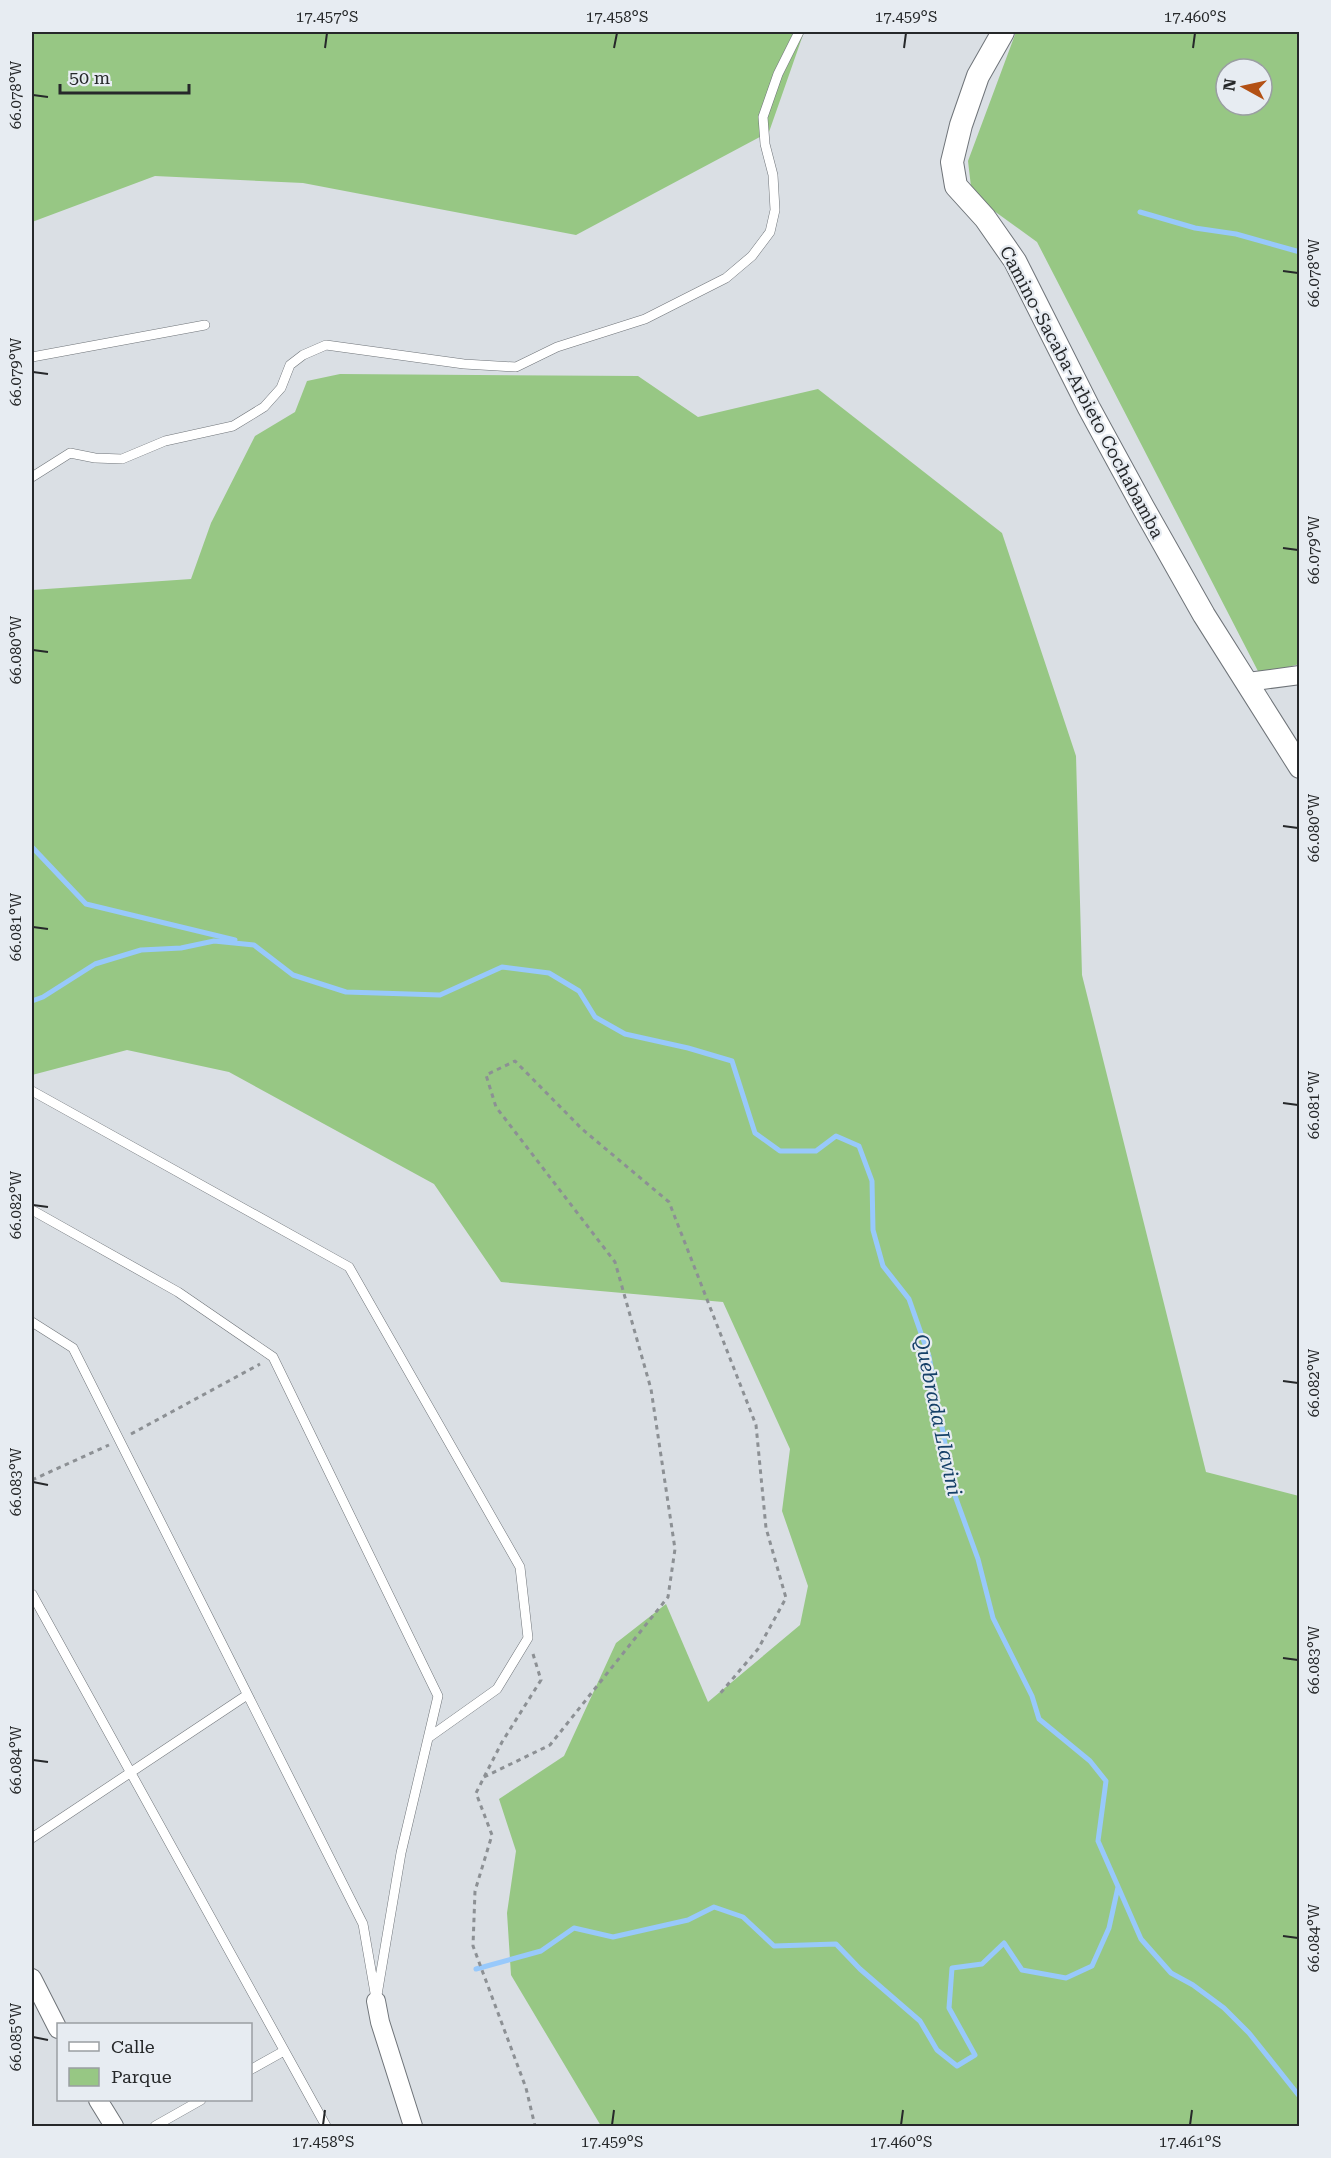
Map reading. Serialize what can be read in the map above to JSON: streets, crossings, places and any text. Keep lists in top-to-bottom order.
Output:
{
  "streets": {
    "street": ["Camino-Sacaba-Arbieto Cochabamba"]
  },
  "water": ["Quebrada Llavini"],
  "legend": ["Calle", "Parque"],
  "scale_bar": "50 m",
  "north": "left",
  "coordinates": [
    "17.457°S",
    "17.458°S",
    "17.459°S",
    "17.460°S",
    "66.078°W",
    "66.079°W",
    "66.080°W",
    "66.081°W",
    "66.082°W",
    "66.083°W",
    "66.084°W",
    "66.085°W",
    "17.461°S"
  ]
}
